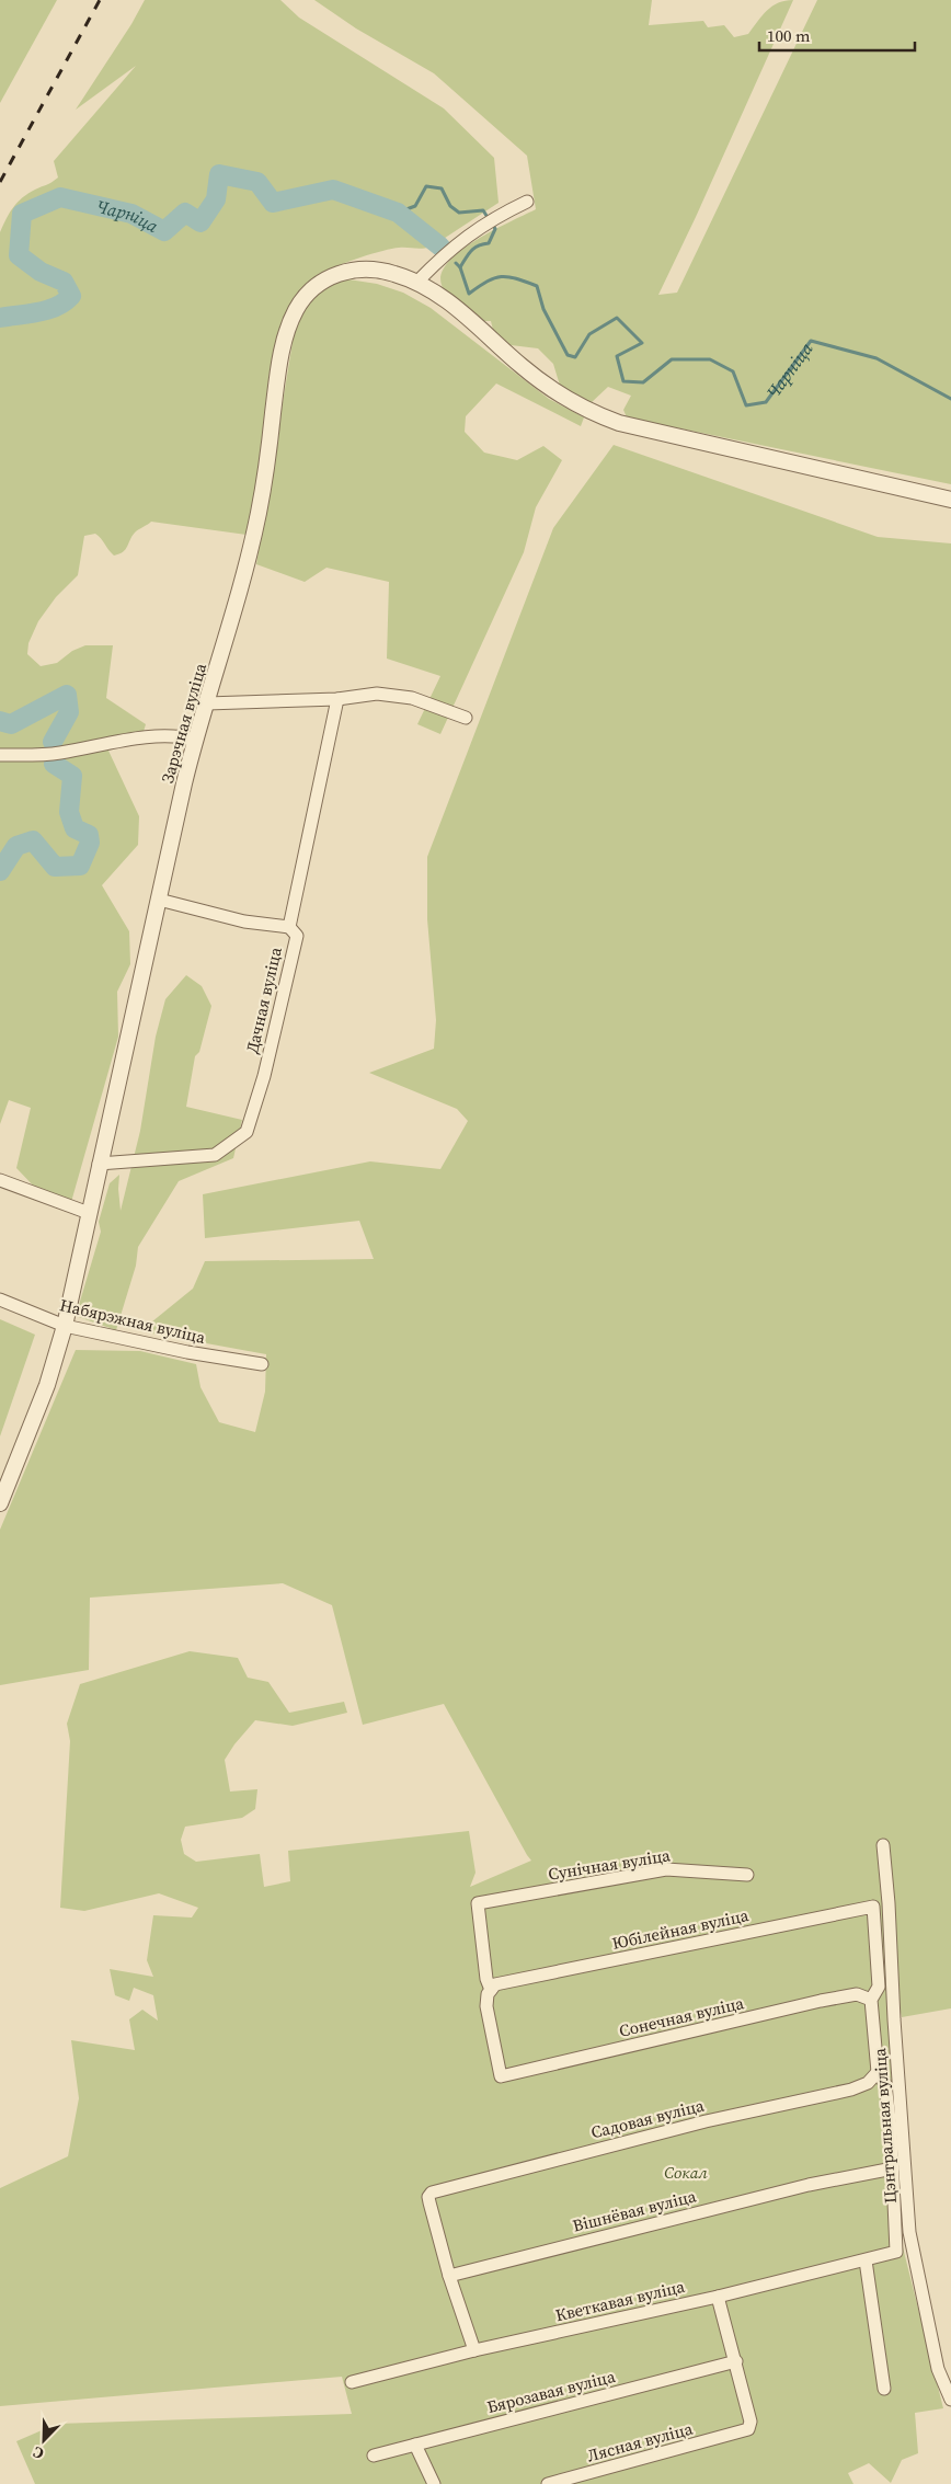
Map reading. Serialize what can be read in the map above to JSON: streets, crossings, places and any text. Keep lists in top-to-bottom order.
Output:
{
  "streets": {
    "street": [
      "Зарэчная вуліца",
      "Дачная вуліца",
      "Набярэжная вуліца",
      "Сунічная вуліца",
      "Юбілейная вуліца",
      "Сонечная вуліца",
      "Садовая вуліца",
      "Цэнтральная вуліца",
      "Вішнёвая вуліца",
      "Кветкавая вуліца",
      "Бярозавая вуліца",
      "Лясная вуліца"
    ]
  },
  "crossings": [
    ["Зарэчная вуліца", "Дачная вуліца"],
    ["Зарэчная вуліца", "Набярэжная вуліца"],
    ["Сунічная вуліца", "Юбілейная вуліца"],
    ["Сунічная вуліца", "Сонечная вуліца"],
    ["Юбілейная вуліца", "Сонечная вуліца"],
    ["Садовая вуліца", "Вішнёвая вуліца"],
    ["Вішнёвая вуліца", "Кветкавая вуліца"],
    ["Бярозавая вуліца", "Лясная вуліца"]
  ],
  "water": ["Чарніца"],
  "parks": ["Сокал"],
  "scale_bar": "100 m",
  "north": "bottom left"
}
